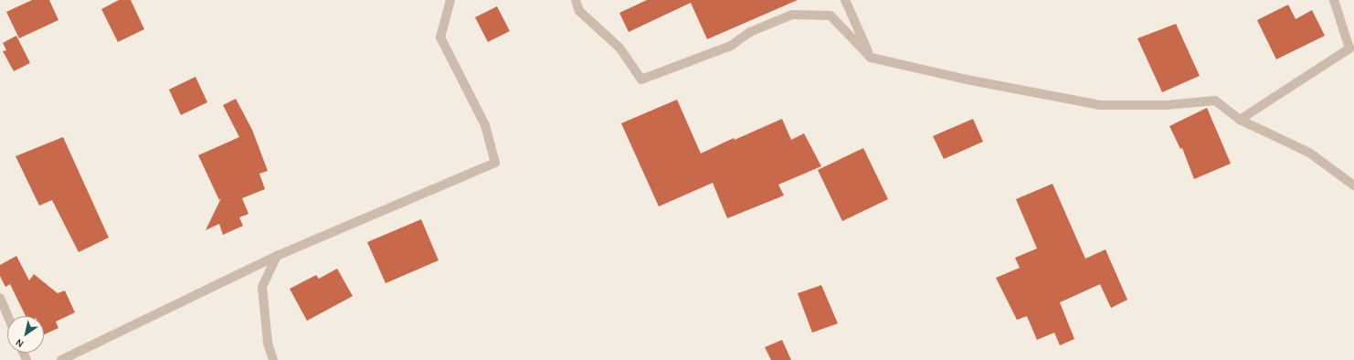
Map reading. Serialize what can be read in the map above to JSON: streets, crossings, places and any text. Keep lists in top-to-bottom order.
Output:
{
  "north": "bottom left"
}
